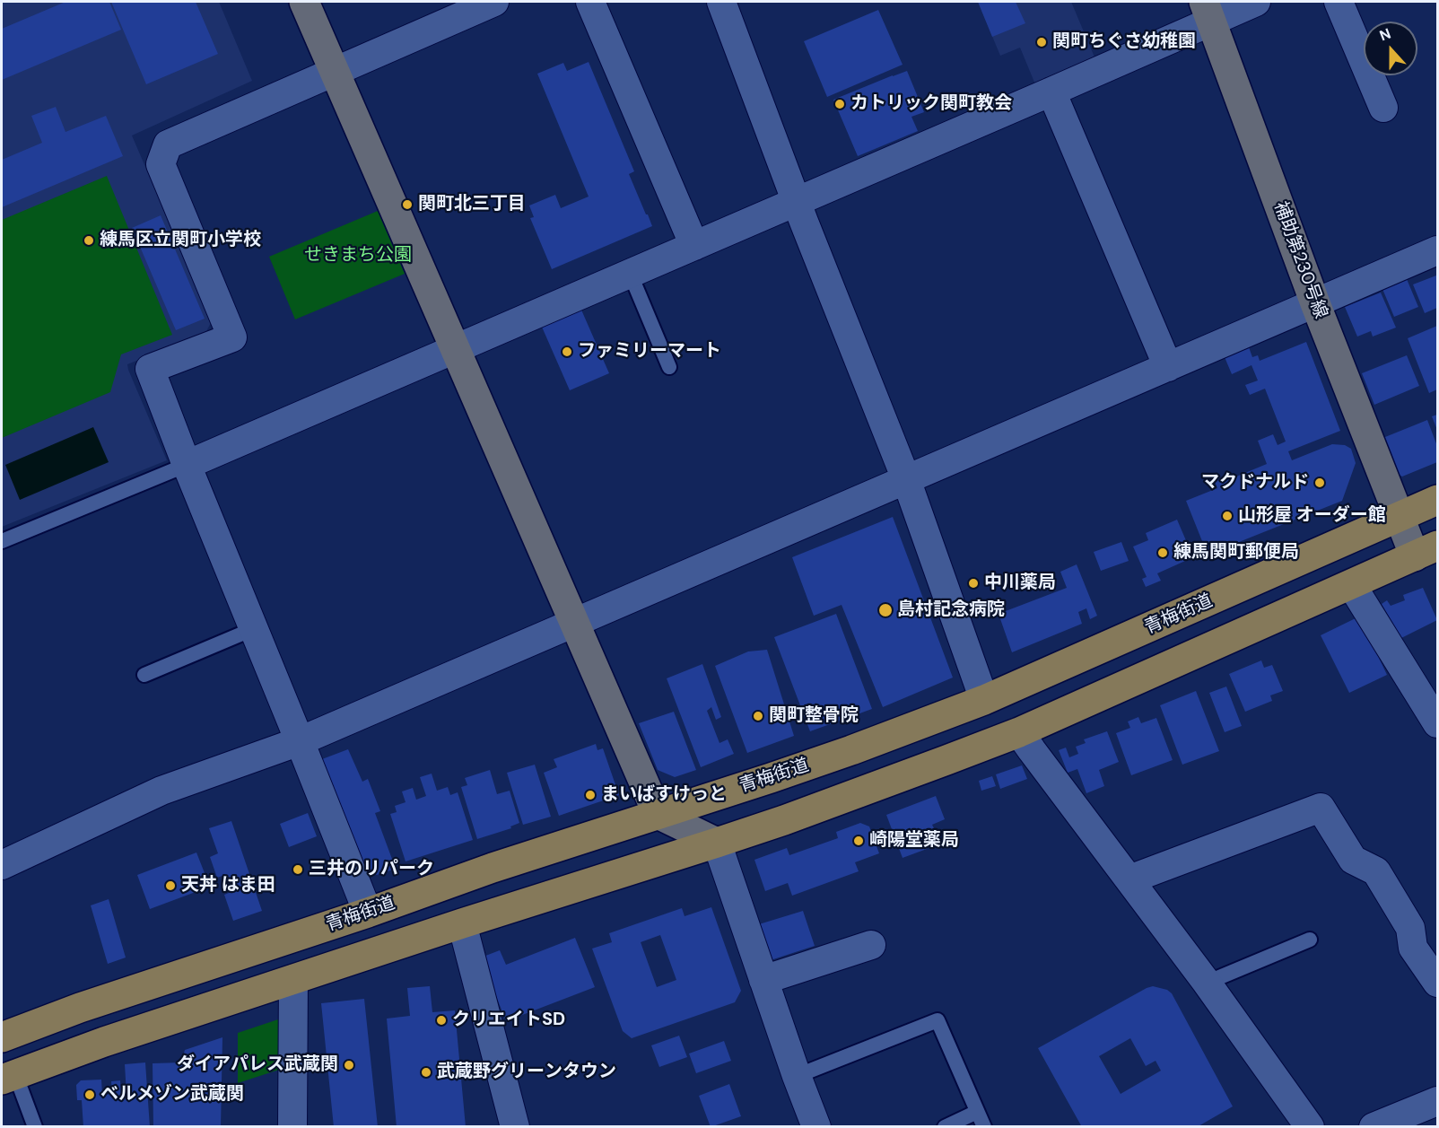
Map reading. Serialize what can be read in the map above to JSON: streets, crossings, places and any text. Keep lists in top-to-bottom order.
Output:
{
  "streets": {
    "main road": ["青梅街道"],
    "street": ["補助第230号線"]
  },
  "crossings": [
    ["補助第230号線", "青梅街道"]
  ],
  "parks": ["せきまち公園"],
  "places": [
    "関町ちぐさ幼稚園",
    "カトリック関町教会",
    "関町北三丁目",
    "練馬区立関町小学校",
    "ファミリーマート",
    "マクドナルド",
    "山形屋 オーダー館",
    "練馬関町郵便局",
    "中川薬局",
    "島村記念病院",
    "関町整骨院",
    "まいばすけっと",
    "崎陽堂薬局",
    "三井のリパーク",
    "天丼 はま田",
    "クリエイトSD",
    "ダイアパレス武蔵関",
    "武蔵野グリーンタウン",
    "ベルメゾン武蔵関"
  ],
  "north": "top"
}
